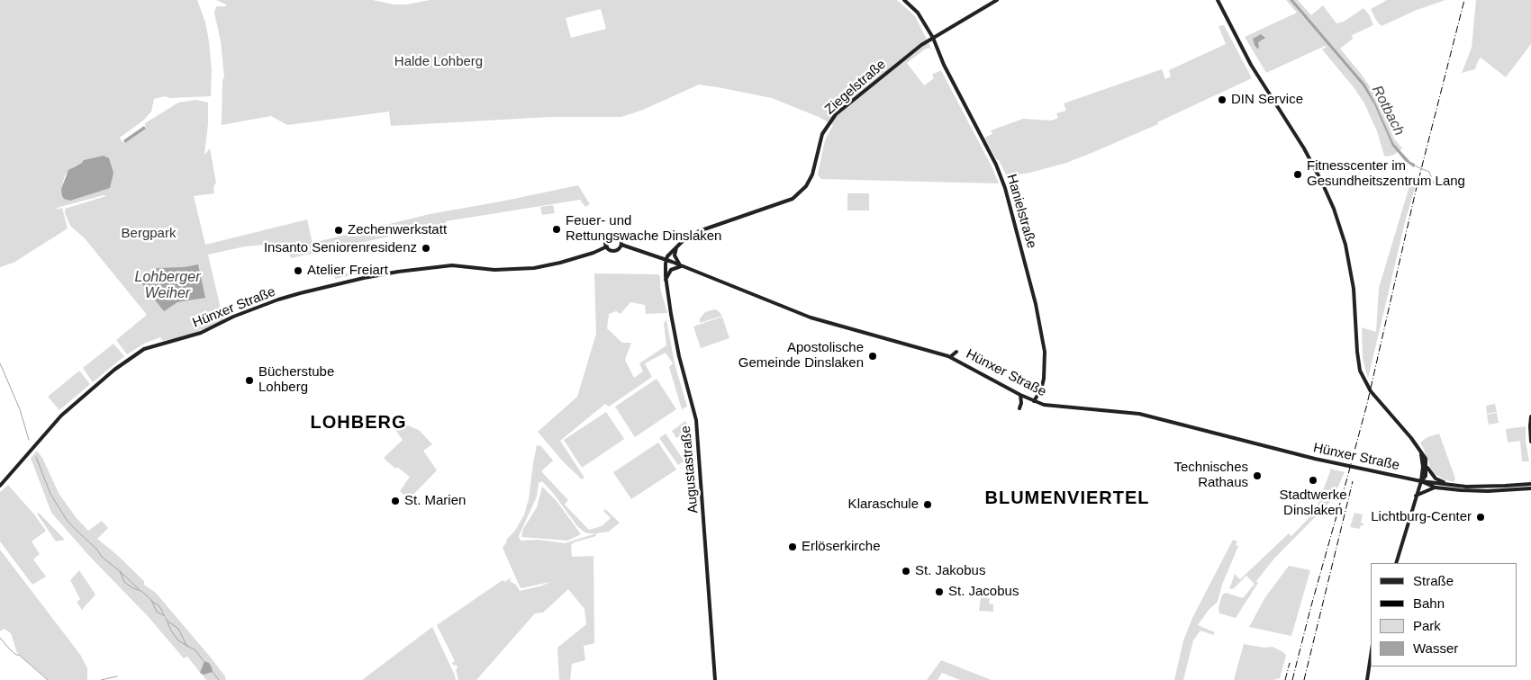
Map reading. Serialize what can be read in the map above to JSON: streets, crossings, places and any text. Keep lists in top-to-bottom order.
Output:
{
  "streets": {
    "main road": [
      "Ziegelstraße",
      "Hanielstraße",
      "Hünxer Straße",
      "Augustastraße"
    ]
  },
  "crossings": [
    ["Ziegelstraße", "Hanielstraße"],
    ["Ziegelstraße", "Hünxer Straße"],
    ["Ziegelstraße", "Augustastraße"],
    ["Hanielstraße", "Hünxer Straße"],
    ["Hünxer Straße", "Augustastraße"]
  ],
  "districts": ["LOHBERG", "BLUMENVIERTEL"],
  "water": ["Rotbach", "Lohberger Weiher"],
  "parks": ["Halde Lohberg", "Bergpark"],
  "places": [
    "DIN Service",
    "Fitnesscenter im Gesundheitszentrum Lang",
    "Feuer- und Rettungswache Dinslaken",
    "Zechenwerkstatt",
    "Insanto Seniorenresidenz",
    "Atelier Freiart",
    "Apostolische Gemeinde Dinslaken",
    "Bücherstube Lohberg",
    "Technisches Rathaus",
    "Stadtwerke Dinslaken",
    "St. Marien",
    "Klaraschule",
    "Lichtburg-Center",
    "Erlöserkirche",
    "St. Jakobus",
    "St. Jacobus"
  ],
  "legend": [
    "Straße",
    "Bahn",
    "Park",
    "Wasser"
  ]
}
